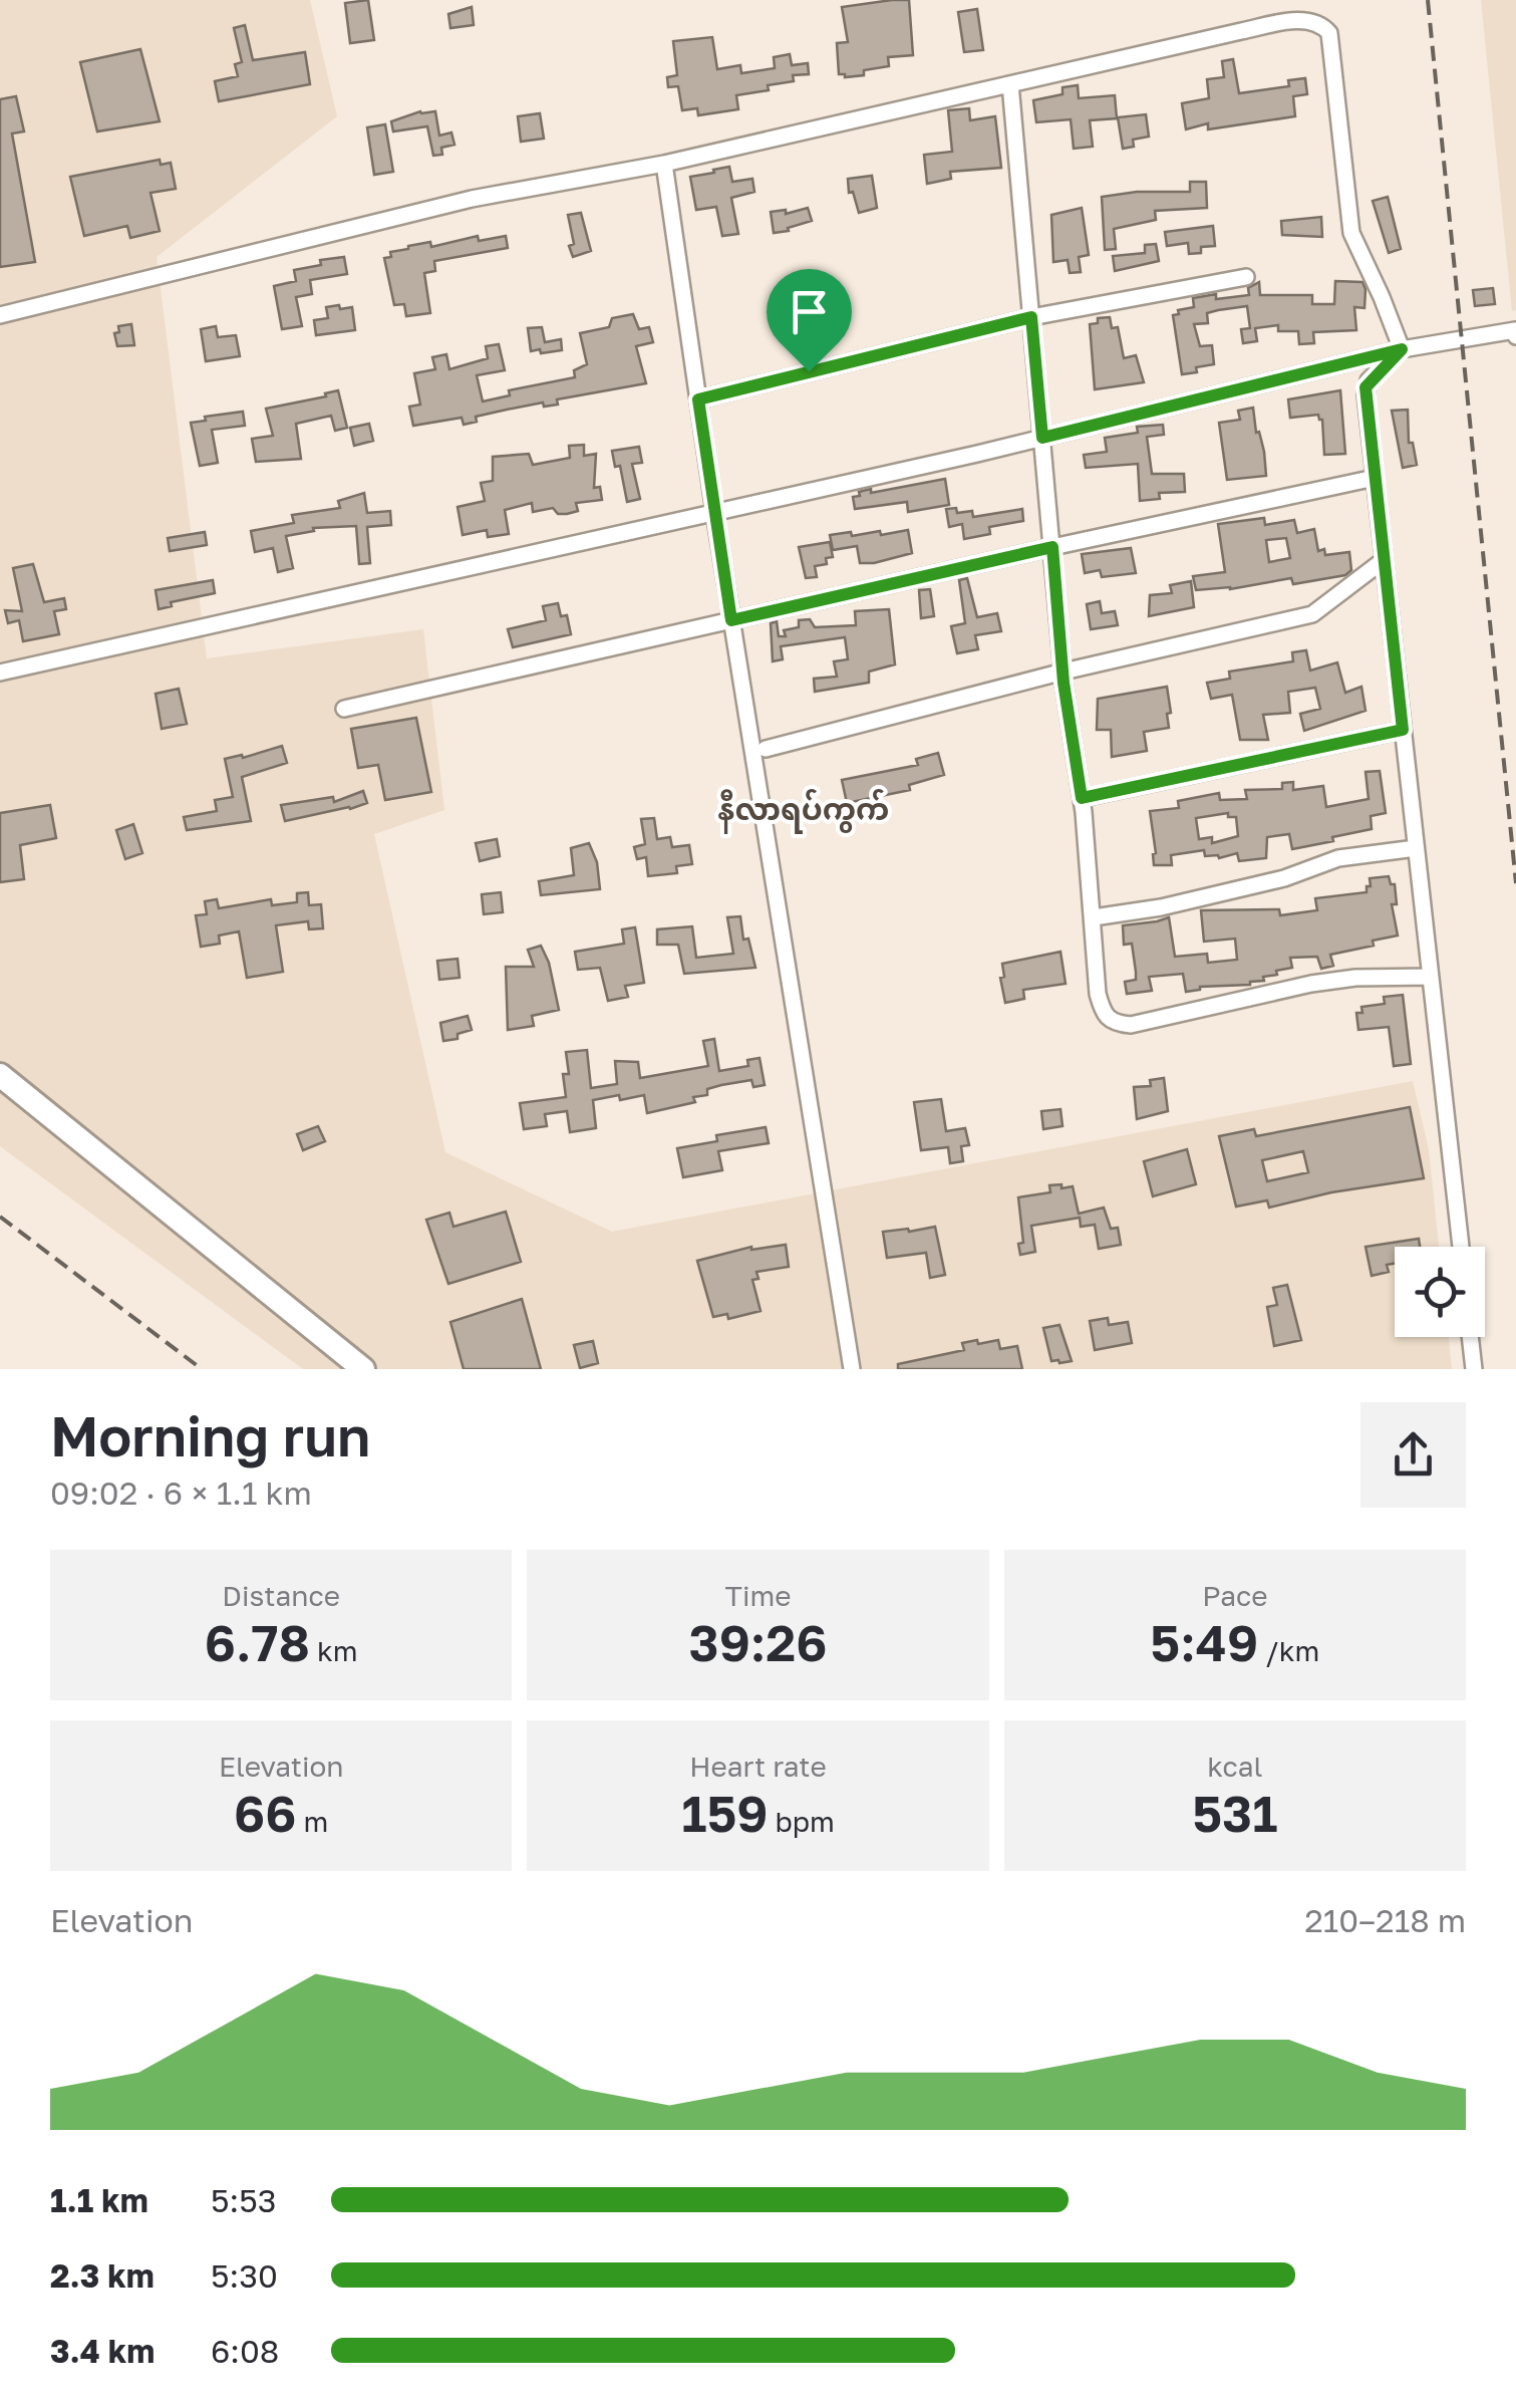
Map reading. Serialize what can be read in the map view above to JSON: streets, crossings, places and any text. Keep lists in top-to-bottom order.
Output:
{
  "districts": ["နီလာရပ်ကွက်"],
  "page": {
    "heading": ["Morning run", "09:02 · 6 × 1.1 km"],
    "stats": [
      ["Distance", "6.78 km"],
      ["Time", "39:26"],
      ["Pace", "5:49 /km"],
      ["Elevation", "66 m"],
      ["Heart rate", "159 bpm"],
      ["kcal", "531"]
    ],
    "chart": ["Elevation", "210–218 m"],
    "list": [
      {
        "name": "1.1 km",
        "note": "5:53"
      },
      {
        "name": "2.3 km",
        "note": "5:30"
      },
      {
        "name": "3.4 km",
        "note": "6:08"
      }
    ]
  }
}
